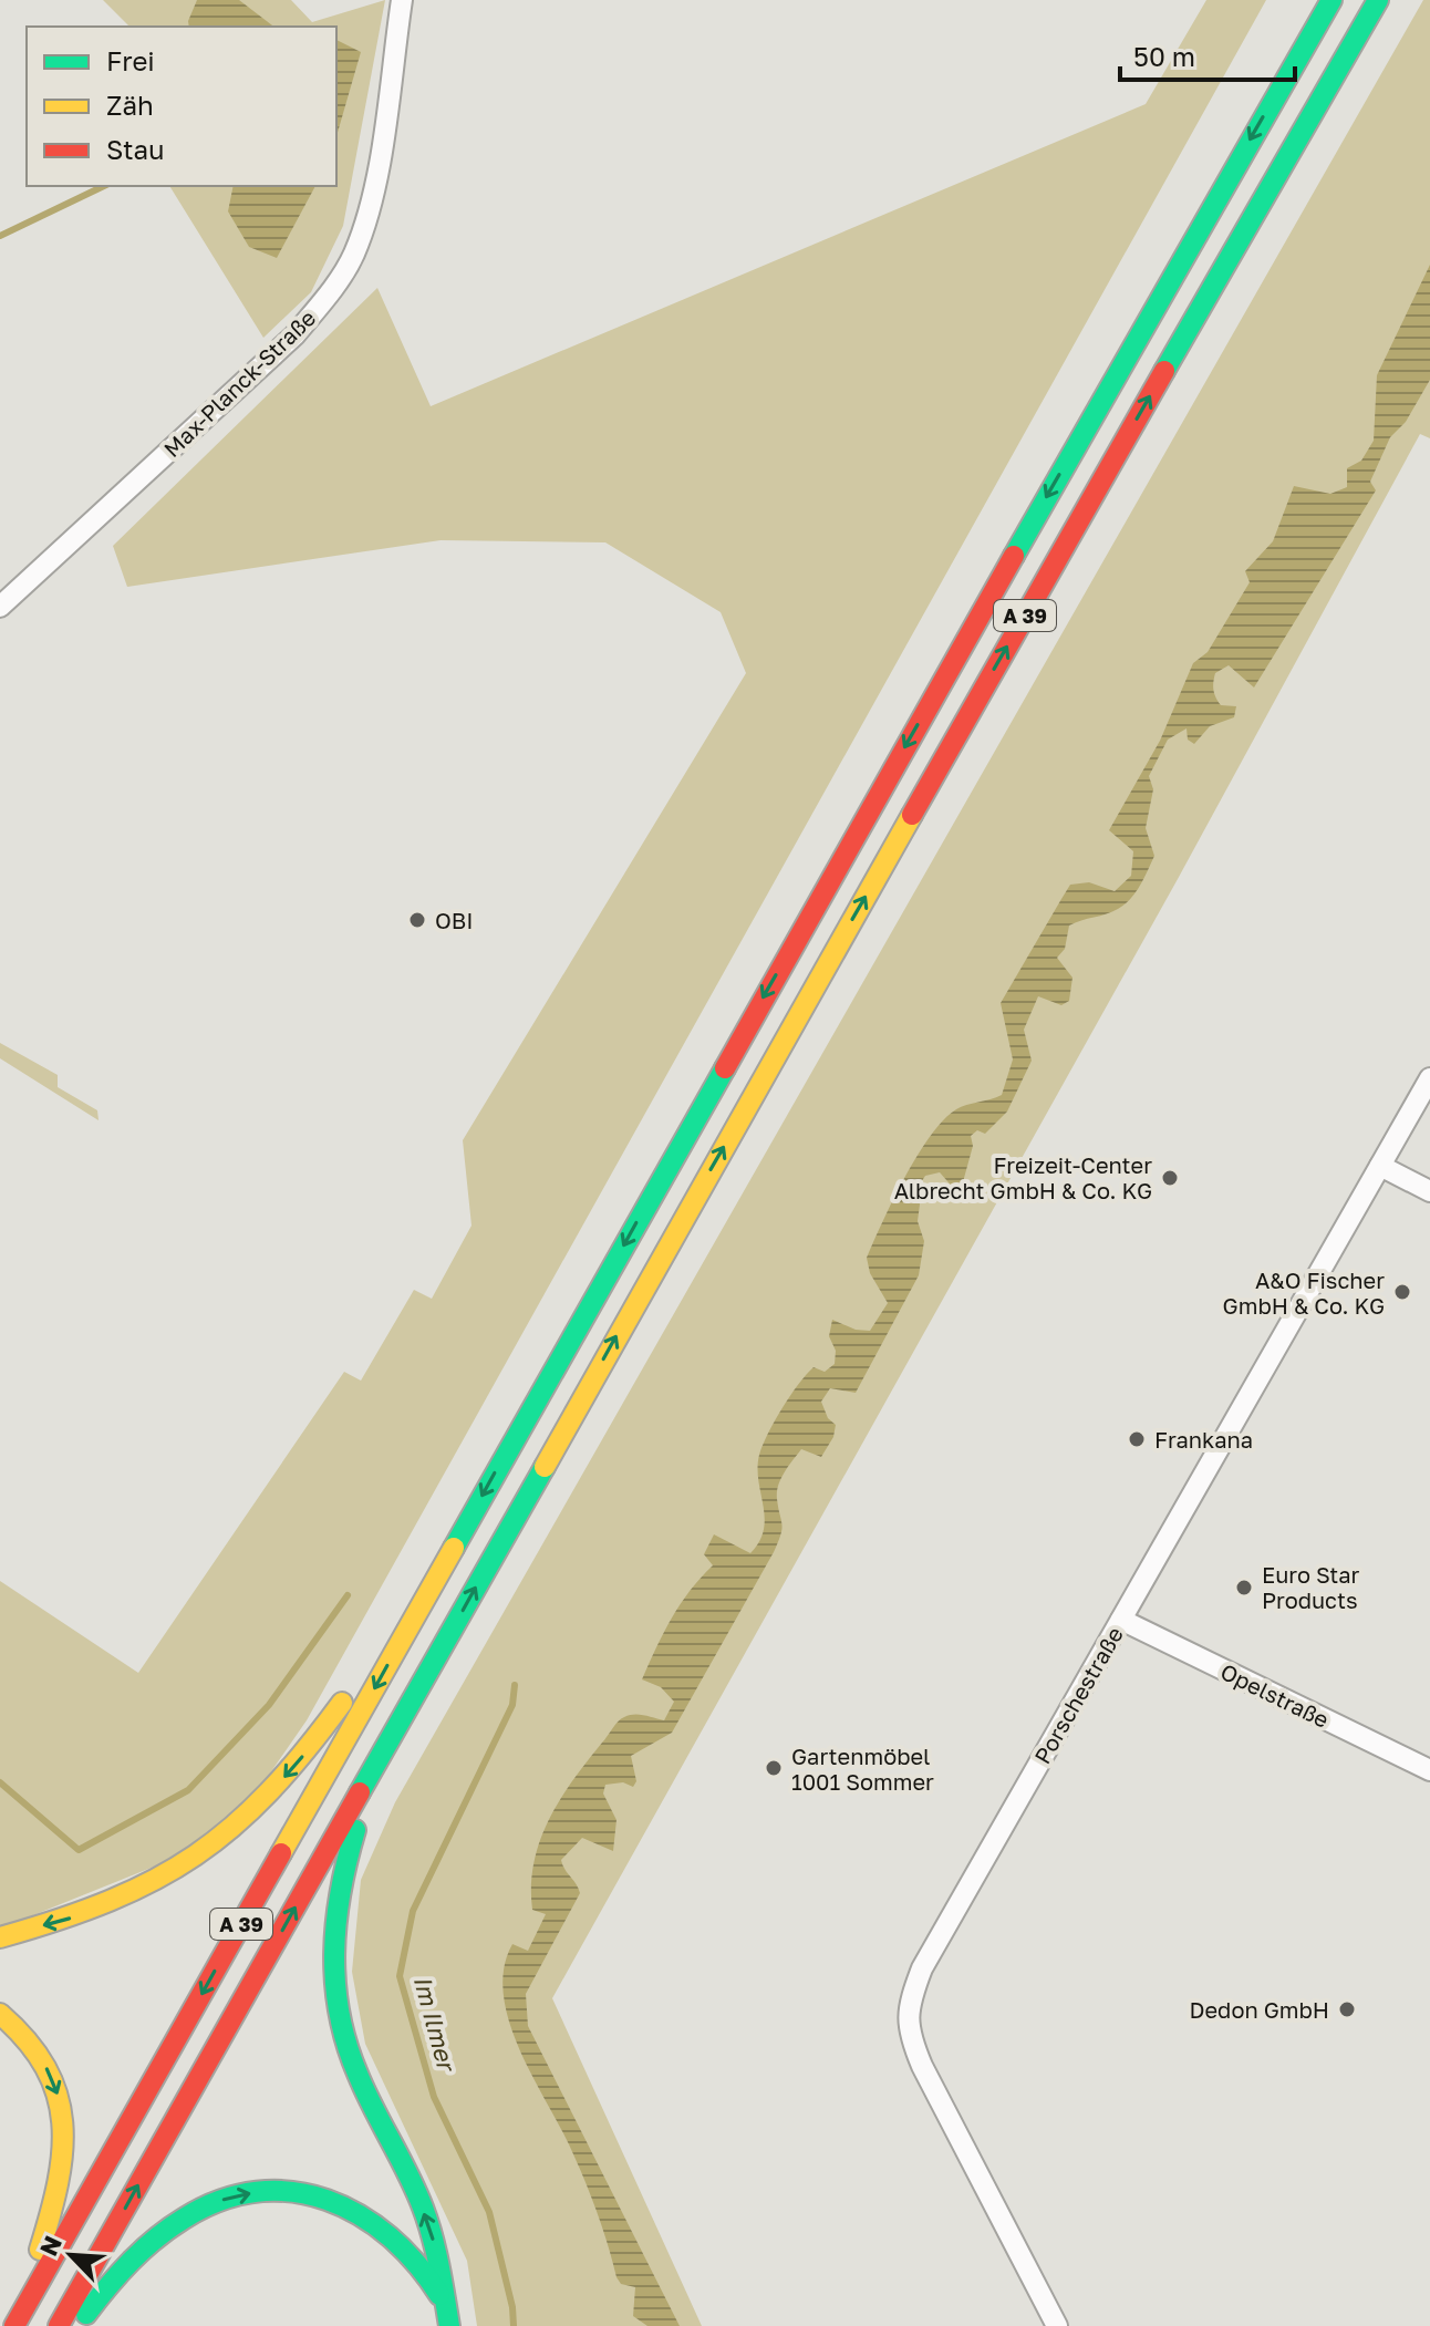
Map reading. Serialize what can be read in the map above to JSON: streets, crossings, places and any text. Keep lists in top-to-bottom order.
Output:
{
  "streets": {
    "highway": ["A 39"],
    "street": ["Max-Planck-Straße", "Porschestraße", "Opelstraße"]
  },
  "crossings": [
    ["Porschestraße", "Opelstraße"]
  ],
  "water": ["Im Ilmer"],
  "places": [
    "OBI",
    "Freizeit-Center Albrecht GmbH & Co. KG",
    "A&O Fischer GmbH & Co. KG",
    "Frankana",
    "Euro Star Products",
    "Gartenmöbel 1001 Sommer",
    "Dedon GmbH"
  ],
  "legend": ["Frei", "Zäh", "Stau"],
  "scale_bar": "50 m",
  "north": "top left"
}
